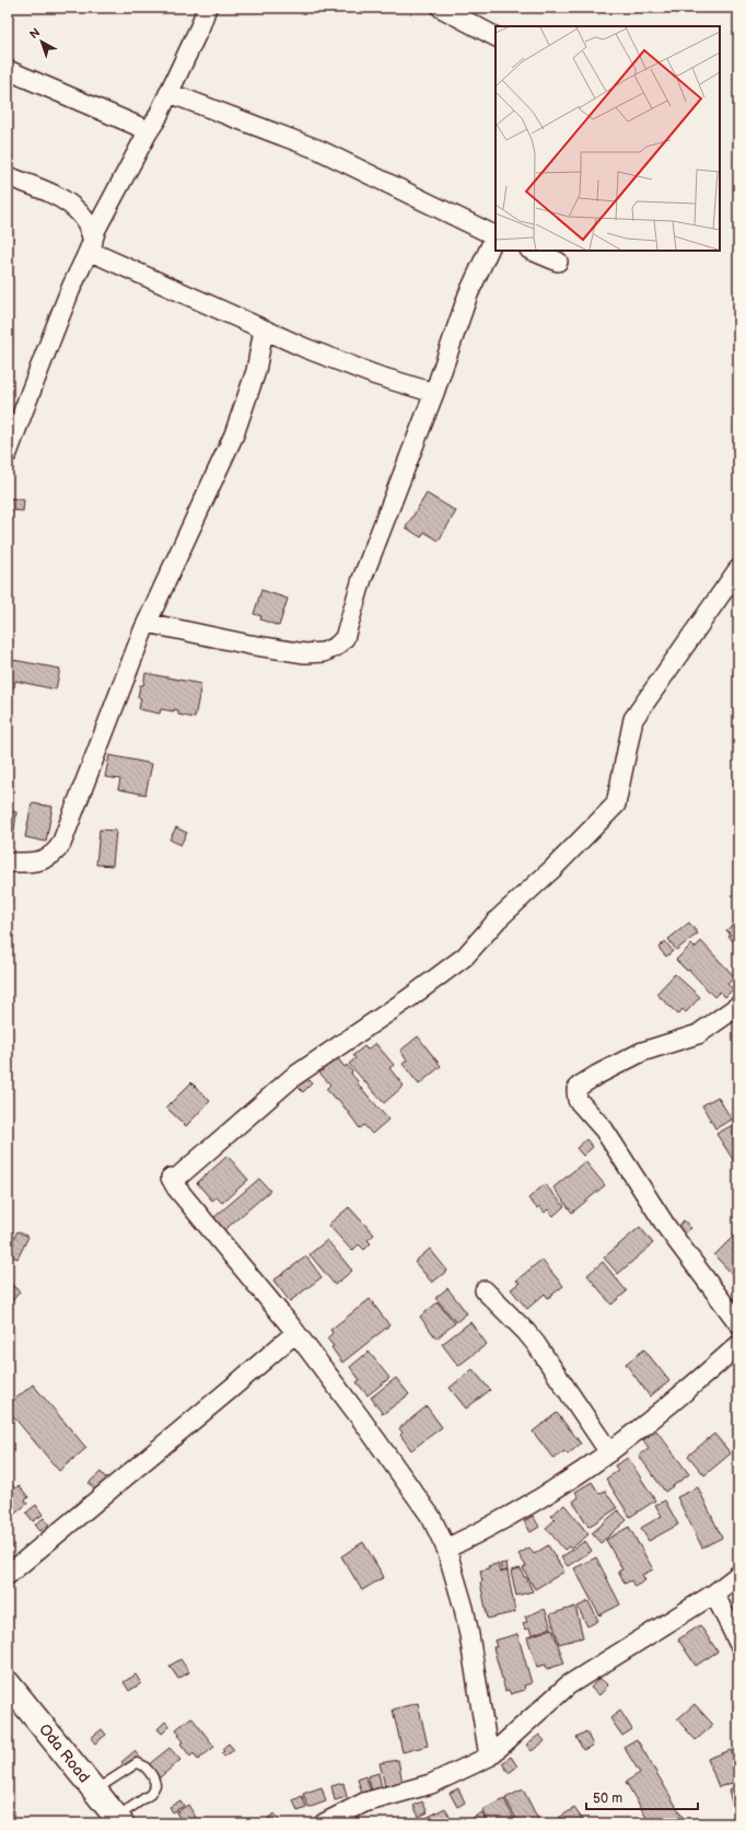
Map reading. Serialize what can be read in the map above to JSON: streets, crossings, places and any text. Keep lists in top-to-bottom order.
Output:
{
  "streets": {
    "street": ["Oda Road"]
  },
  "scale_bar": "50 m",
  "north": "top left"
}
